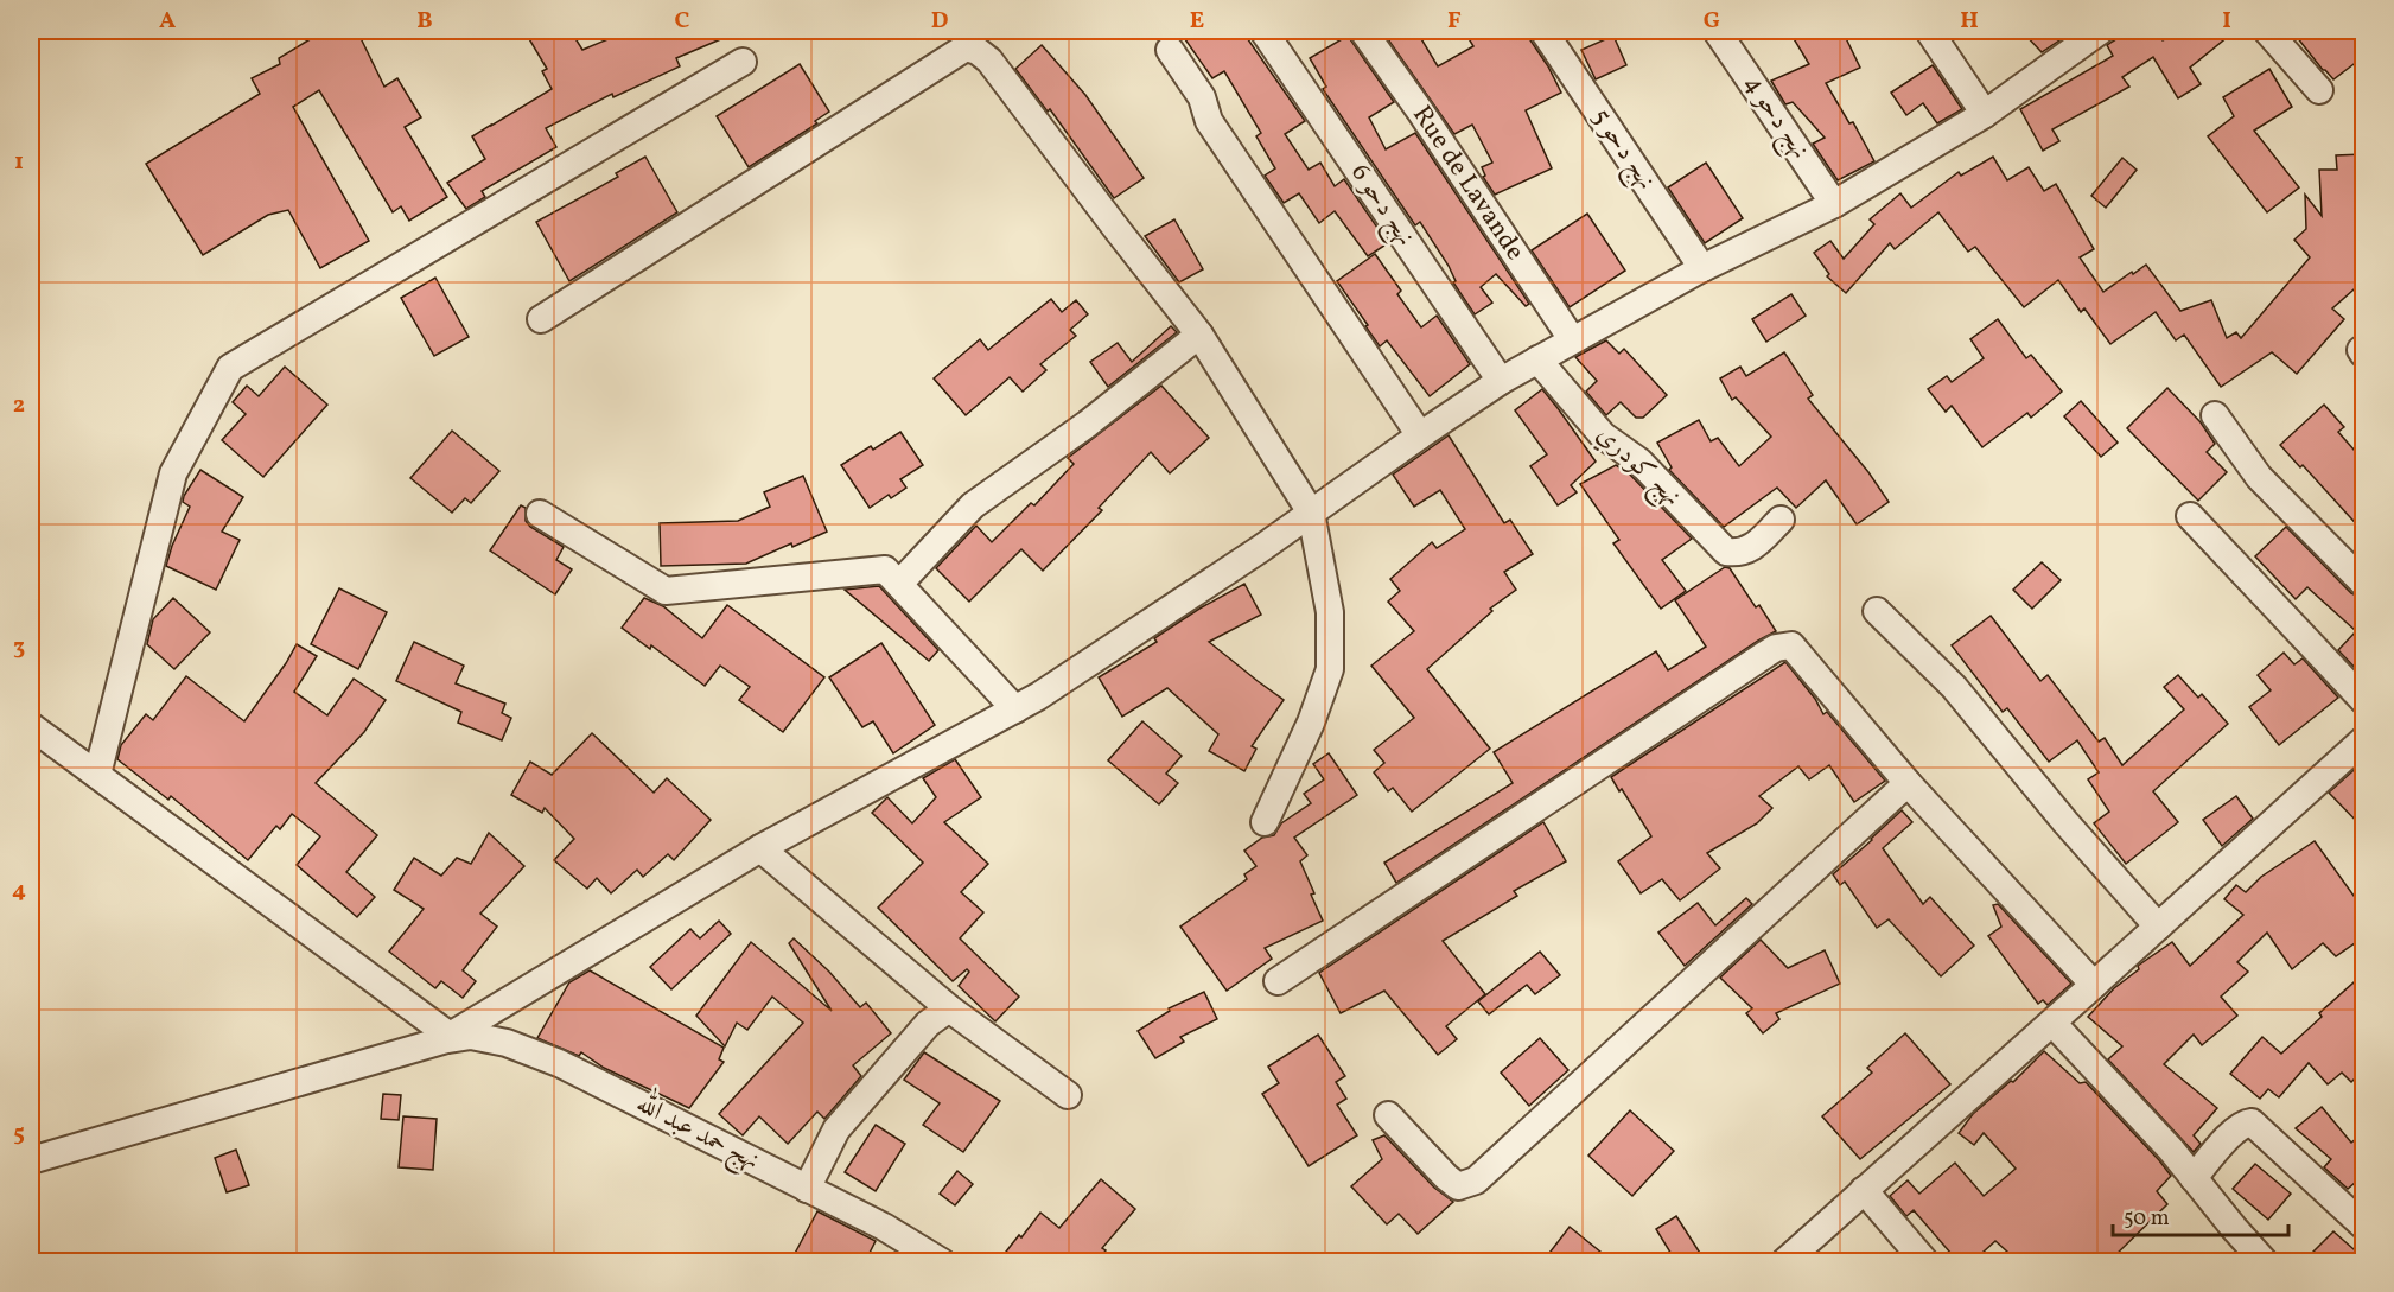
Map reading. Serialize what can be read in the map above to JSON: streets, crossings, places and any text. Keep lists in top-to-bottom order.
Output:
{
  "streets": {
    "street": [
      "نهج دحو 4",
      "نهج دحو 5",
      "Rue de Lavande",
      "نهج دحو 6",
      "نهج كودري",
      "نهج حمد عبد الله"
    ]
  },
  "scale_bar": "50 m",
  "grid": {
    "columns": [
      "A",
      "B",
      "C",
      "D",
      "E",
      "F",
      "G",
      "H",
      "I"
    ],
    "rows": [
      "1",
      "2",
      "3",
      "4",
      "5"
    ]
  }
}
